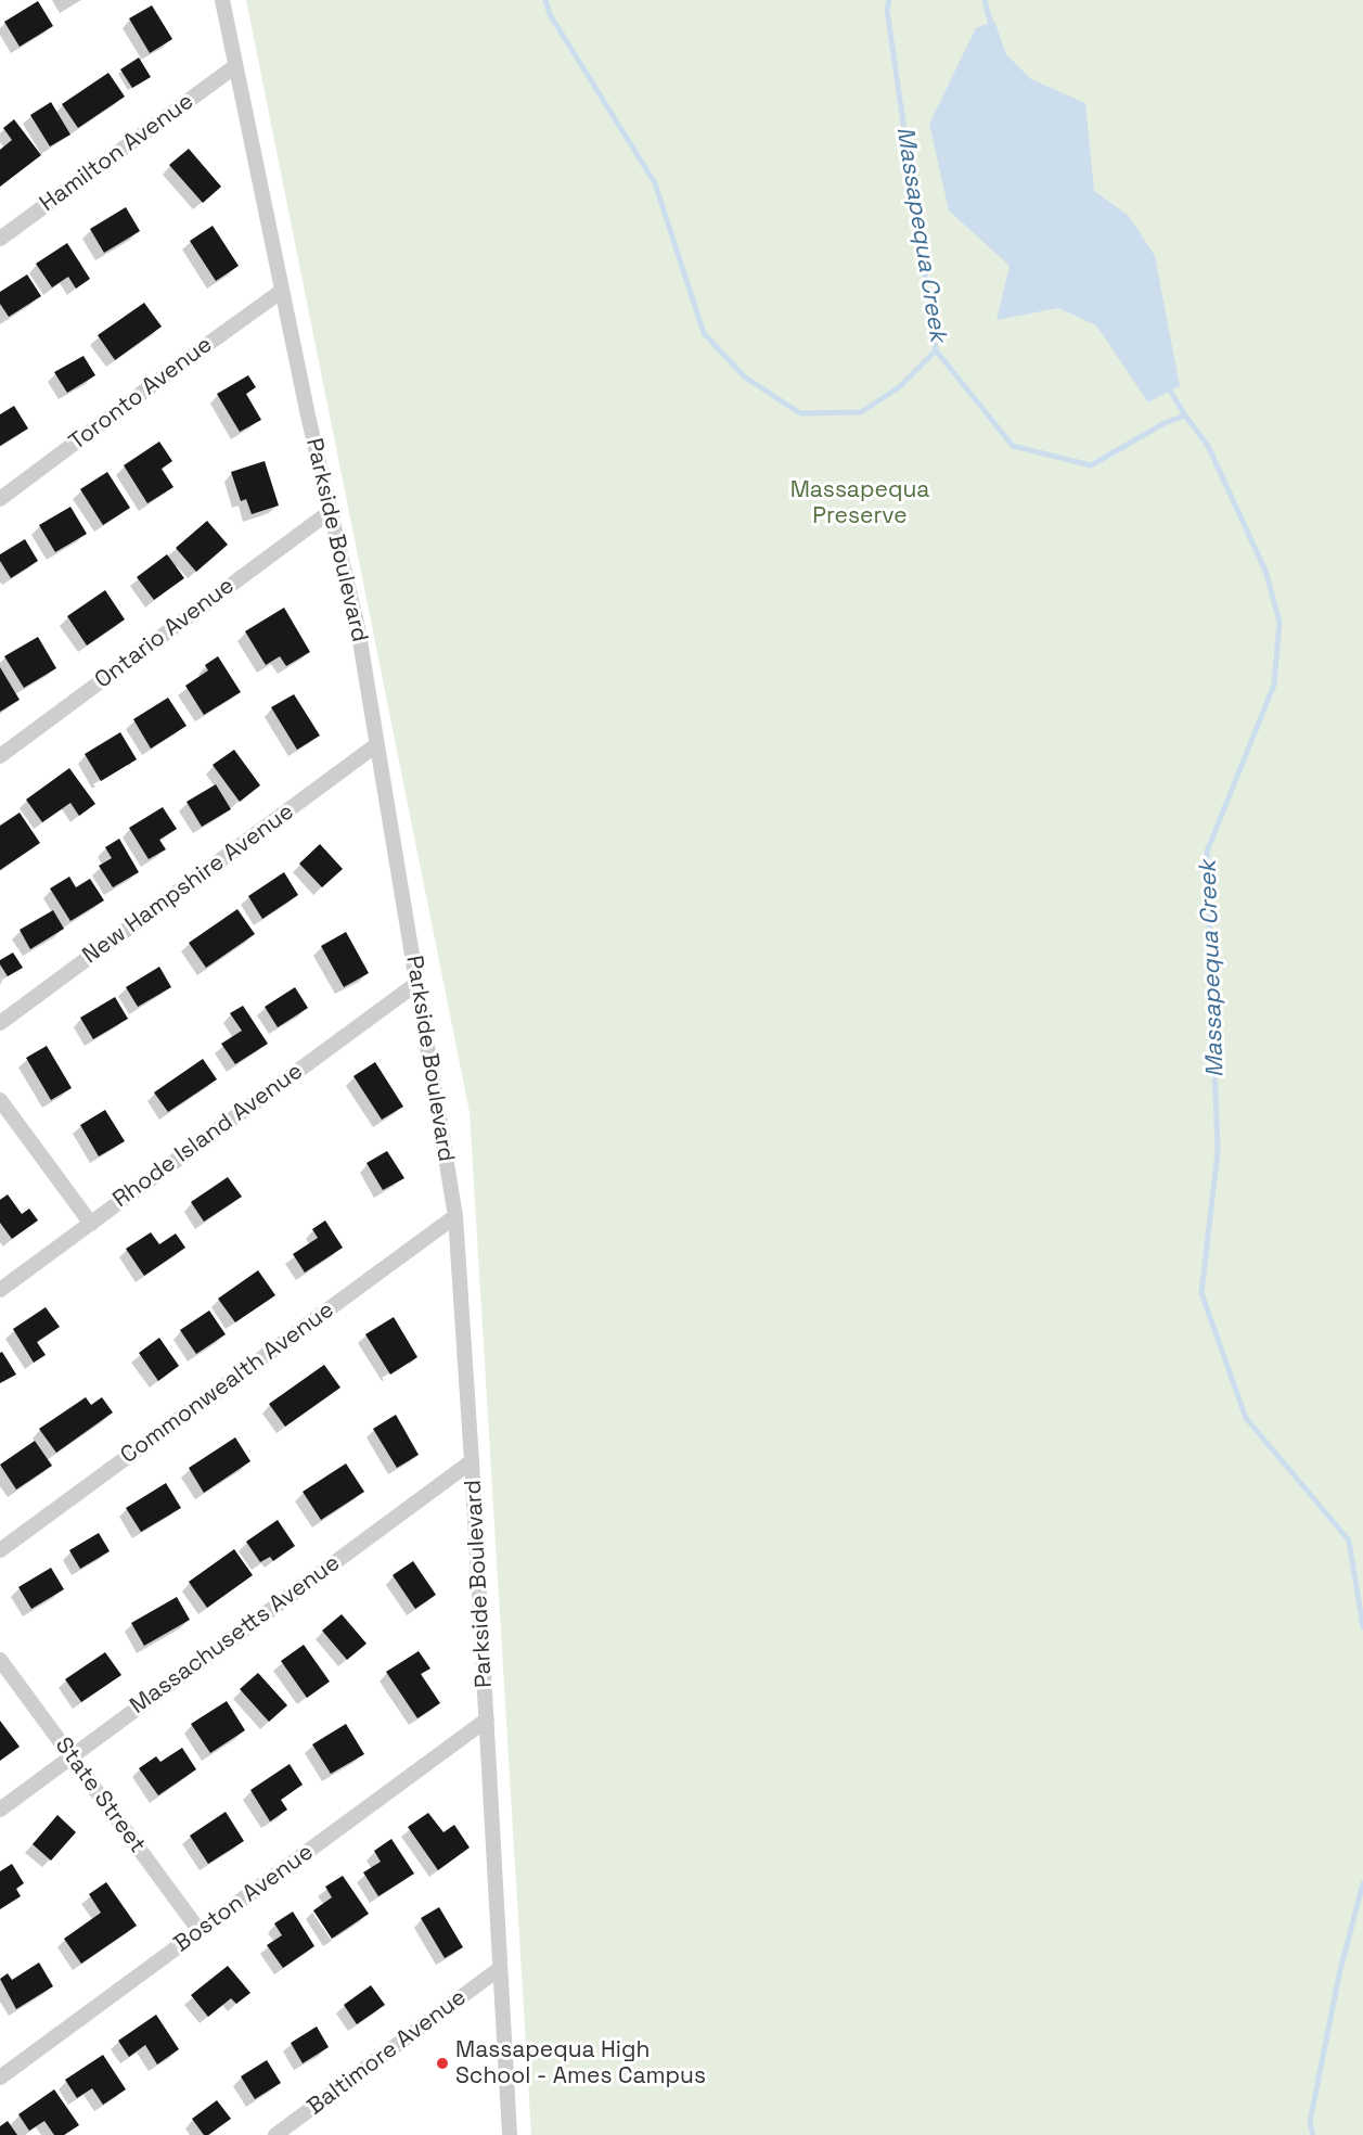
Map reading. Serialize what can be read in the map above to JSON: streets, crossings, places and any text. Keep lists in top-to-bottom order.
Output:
{
  "streets": {
    "street": [
      "Hamilton Avenue",
      "Toronto Avenue",
      "Parkside Boulevard",
      "Ontario Avenue",
      "New Hampshire Avenue",
      "Rhode Island Avenue",
      "Commonwealth Avenue",
      "Massachusetts Avenue",
      "State Street",
      "Boston Avenue",
      "Baltimore Avenue"
    ]
  },
  "crossings": [
    ["Hamilton Avenue", "Parkside Boulevard"],
    ["Toronto Avenue", "Parkside Boulevard"],
    ["Parkside Boulevard", "Ontario Avenue"],
    ["Parkside Boulevard", "New Hampshire Avenue"],
    ["Parkside Boulevard", "Rhode Island Avenue"],
    ["Parkside Boulevard", "Commonwealth Avenue"],
    ["Parkside Boulevard", "Massachusetts Avenue"],
    ["Parkside Boulevard", "Boston Avenue"],
    ["Parkside Boulevard", "Baltimore Avenue"],
    ["Massachusetts Avenue", "State Street"],
    ["State Street", "Boston Avenue"]
  ],
  "water": ["Massapequa Creek"],
  "parks": ["Massapequa Preserve"],
  "places": ["Massapequa High School - Ames Campus"]
}
